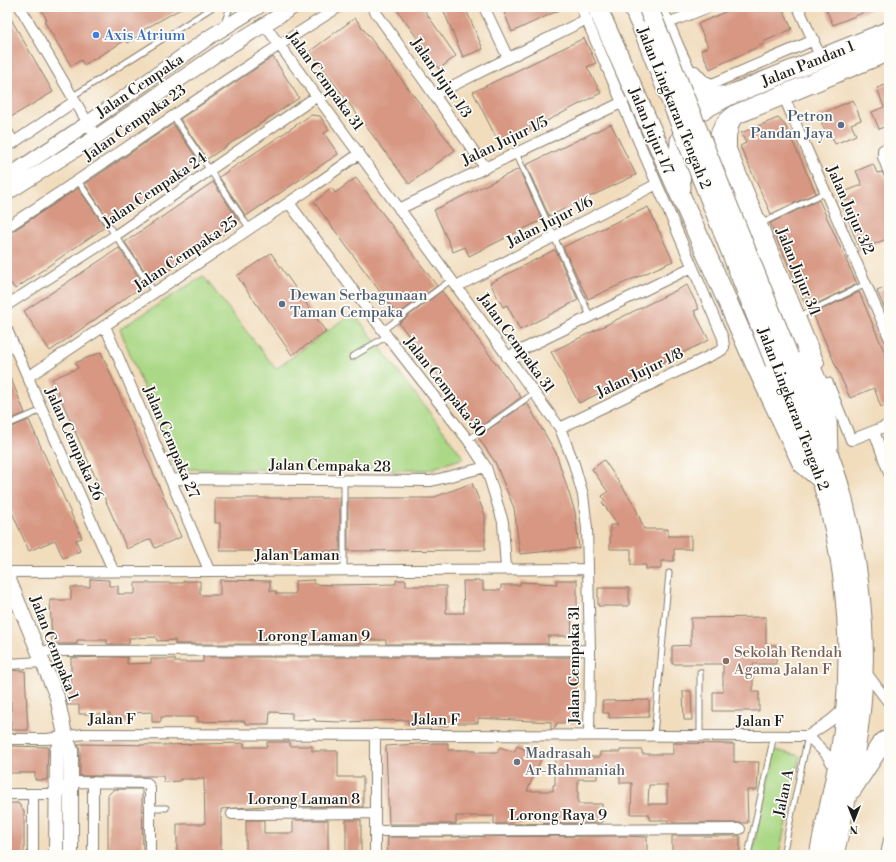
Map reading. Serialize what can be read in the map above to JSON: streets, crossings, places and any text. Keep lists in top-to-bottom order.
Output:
{
  "streets": {
    "highway": ["Jalan Pandan 1", "Jalan Lingkaran Tengah 2"],
    "main road": ["Jalan Cempaka", "Jalan Cempaka 1"],
    "street": [
      "Jalan Jujur 1/3",
      "Jalan Cempaka 31",
      "Jalan Cempaka 23",
      "Jalan Jujur 1/7",
      "Jalan Jujur 1/5",
      "Jalan Cempaka 24",
      "Jalan Jujur 3/2",
      "Jalan Jujur 1/6",
      "Jalan Cempaka 25",
      "Jalan Jujur 3/1",
      "Jalan Jujur 1/8",
      "Jalan Cempaka 30",
      "Jalan Cempaka 27",
      "Jalan Cempaka 26",
      "Jalan Cempaka 28",
      "Jalan Laman",
      "Lorong Laman 9",
      "Jalan F",
      "Lorong Laman 8",
      "Lorong Raya 9"
    ],
    "lane": ["Jalan A"]
  },
  "crossings": [
    ["Jalan Pandan 1", "Jalan Jujur 3/2"],
    ["Jalan Pandan 1", "Jalan Jujur 3/1"],
    ["Jalan Jujur 1/3", "Jalan Jujur 1/5"],
    ["Jalan Cempaka 31", "Jalan Cempaka"],
    ["Jalan Cempaka 31", "Jalan Cempaka 23"],
    ["Jalan Cempaka 31", "Jalan Jujur 1/5"],
    ["Jalan Cempaka 31", "Jalan Cempaka 24"],
    ["Jalan Cempaka 31", "Jalan Jujur 1/6"],
    ["Jalan Cempaka 31", "Jalan Cempaka 25"],
    ["Jalan Cempaka 31", "Jalan Jujur 1/8"],
    ["Jalan Cempaka 31", "Jalan Laman"],
    ["Jalan Cempaka 31", "Lorong Laman 9"],
    ["Jalan Cempaka 31", "Jalan F"],
    ["Jalan Jujur 1/7", "Jalan Jujur 1/5"],
    ["Jalan Jujur 1/7", "Jalan Jujur 1/6"],
    ["Jalan Jujur 1/7", "Jalan Jujur 1/8"],
    ["Jalan Cempaka 25", "Jalan Cempaka 30"],
    ["Jalan Cempaka 25", "Jalan Cempaka 27"],
    ["Jalan Cempaka 25", "Jalan Cempaka 26"],
    ["Jalan Cempaka 30", "Jalan Cempaka 28"],
    ["Jalan Cempaka 30", "Jalan Laman"],
    ["Jalan Cempaka 27", "Jalan Cempaka 28"],
    ["Jalan Cempaka 27", "Jalan Laman"],
    ["Jalan Cempaka 26", "Jalan Laman"],
    ["Lorong Laman 9", "Jalan Cempaka 1"],
    ["Jalan Cempaka 1", "Jalan F"],
    ["Jalan F", "Jalan A"]
  ],
  "places": [
    "Axis Atrium",
    "Petron Pandan Jaya",
    "Dewan Serbagunaan Taman Cempaka",
    "Sekolah Rendah Agama Jalan F",
    "Madrasah Ar-Rahmaniah"
  ],
  "north": "bottom"
}
